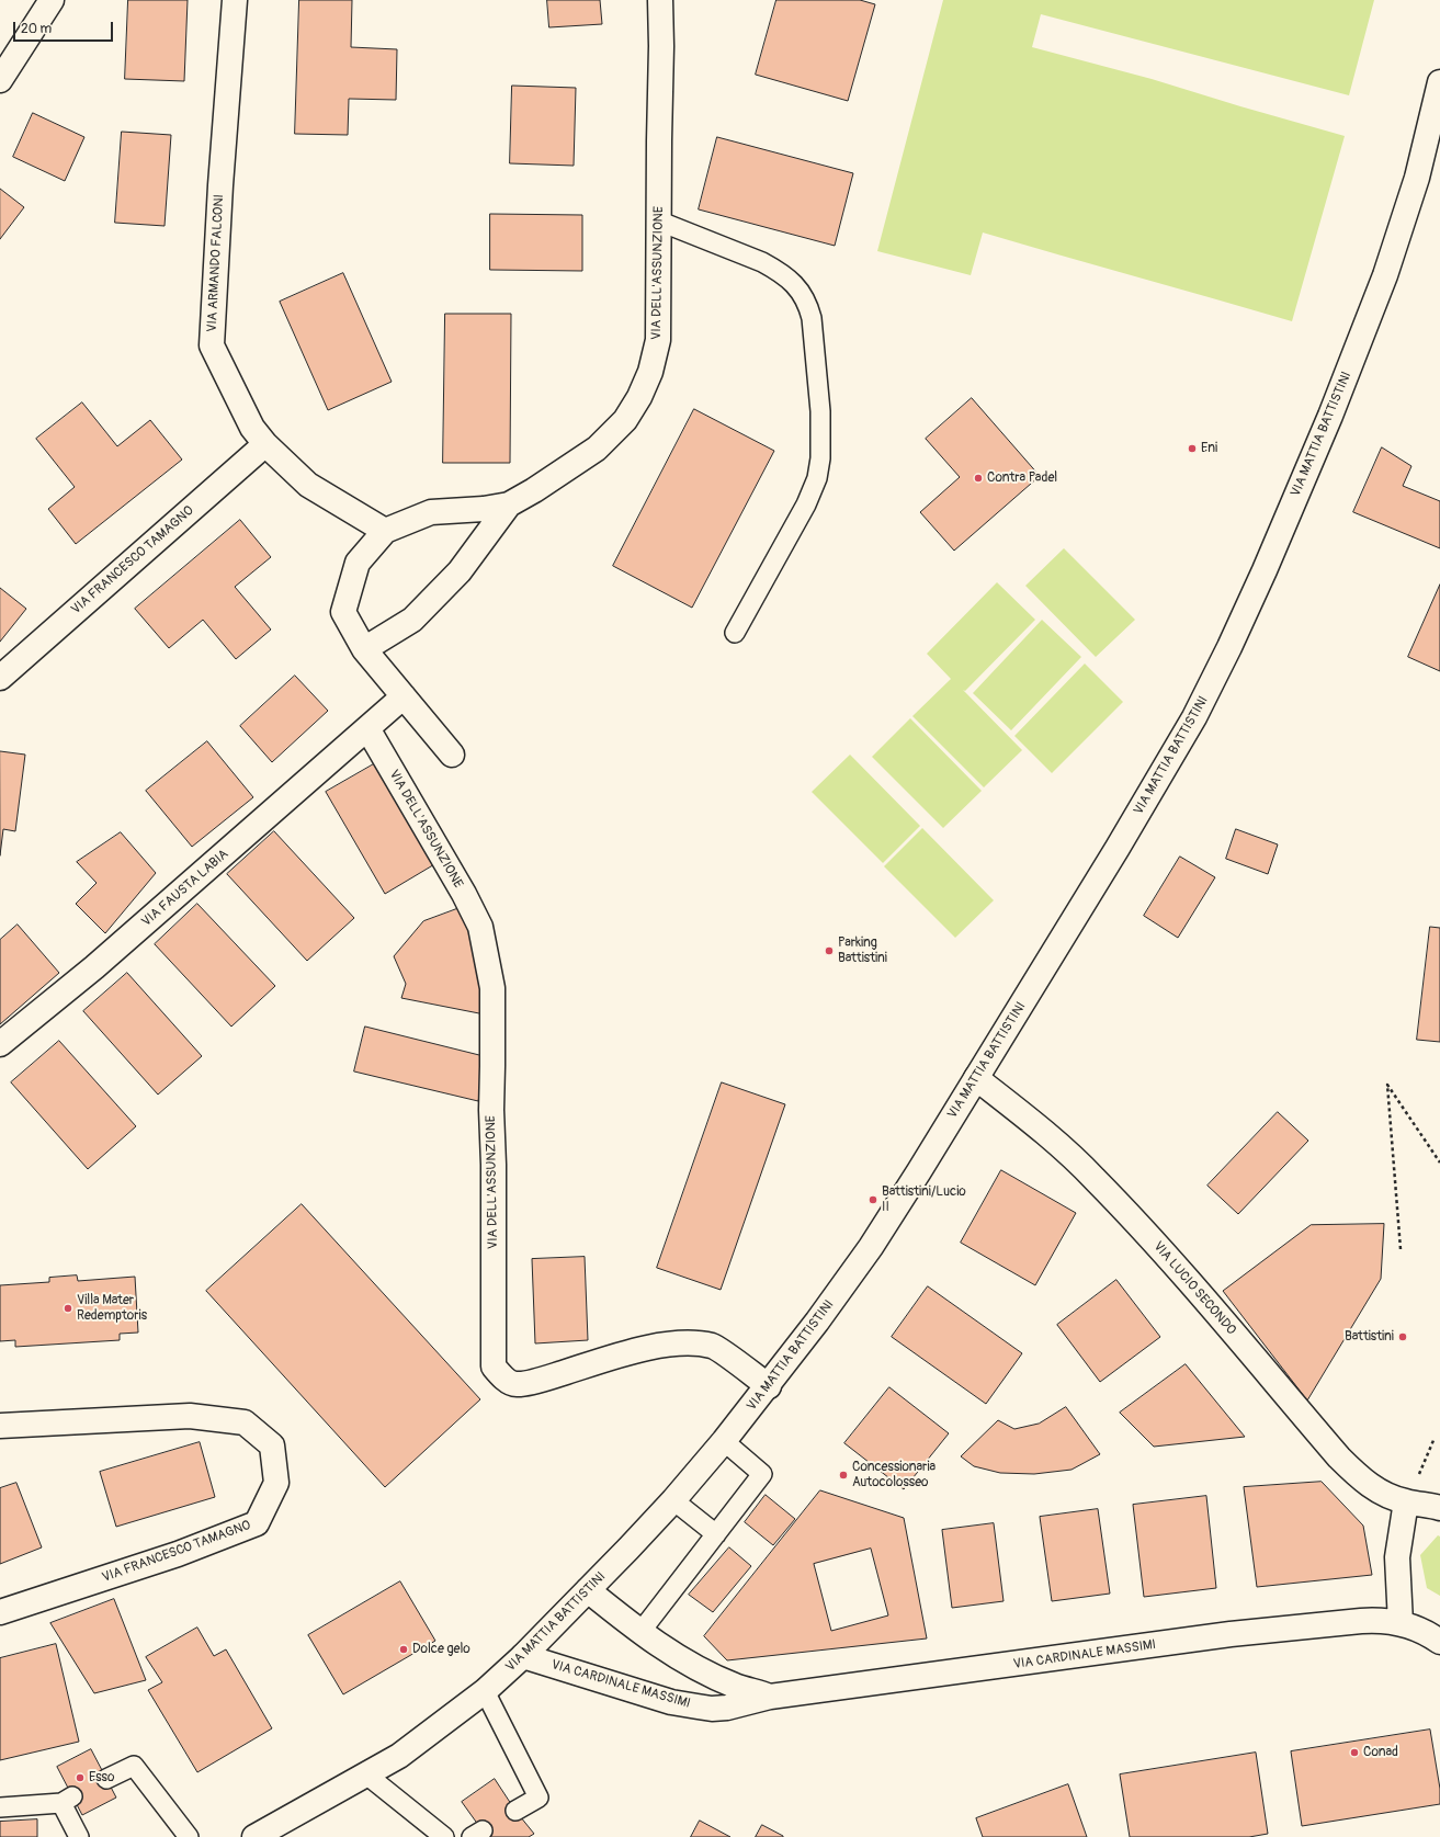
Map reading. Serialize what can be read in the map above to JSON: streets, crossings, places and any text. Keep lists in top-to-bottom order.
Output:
{
  "streets": {
    "street": [
      "VIA ARMANDO FALCONI",
      "VIA DELL'ASSUNZIONE",
      "VIA MATTIA BATTISTINI",
      "VIA FRANCESCO TAMAGNO",
      "VIA FAUSTA LABIA",
      "VIA LUCIO SECONDO",
      "VIA CARDINALE MASSIMI"
    ]
  },
  "crossings": [
    ["VIA ARMANDO FALCONI", "VIA DELL'ASSUNZIONE"],
    ["VIA ARMANDO FALCONI", "VIA FRANCESCO TAMAGNO"],
    ["VIA DELL'ASSUNZIONE", "VIA MATTIA BATTISTINI"],
    ["VIA DELL'ASSUNZIONE", "VIA FAUSTA LABIA"],
    ["VIA MATTIA BATTISTINI", "VIA LUCIO SECONDO"],
    ["VIA MATTIA BATTISTINI", "VIA CARDINALE MASSIMI"]
  ],
  "places": [
    "Eni",
    "Contra Padel",
    "Parking Battistini",
    "Battistini/Lucio II",
    "Villa Mater Redemptoris",
    "Battistini",
    "Concessionaria Autocolosseo",
    "Dolce gelo",
    "Conad",
    "Esso"
  ],
  "scale_bar": "20 m"
}
